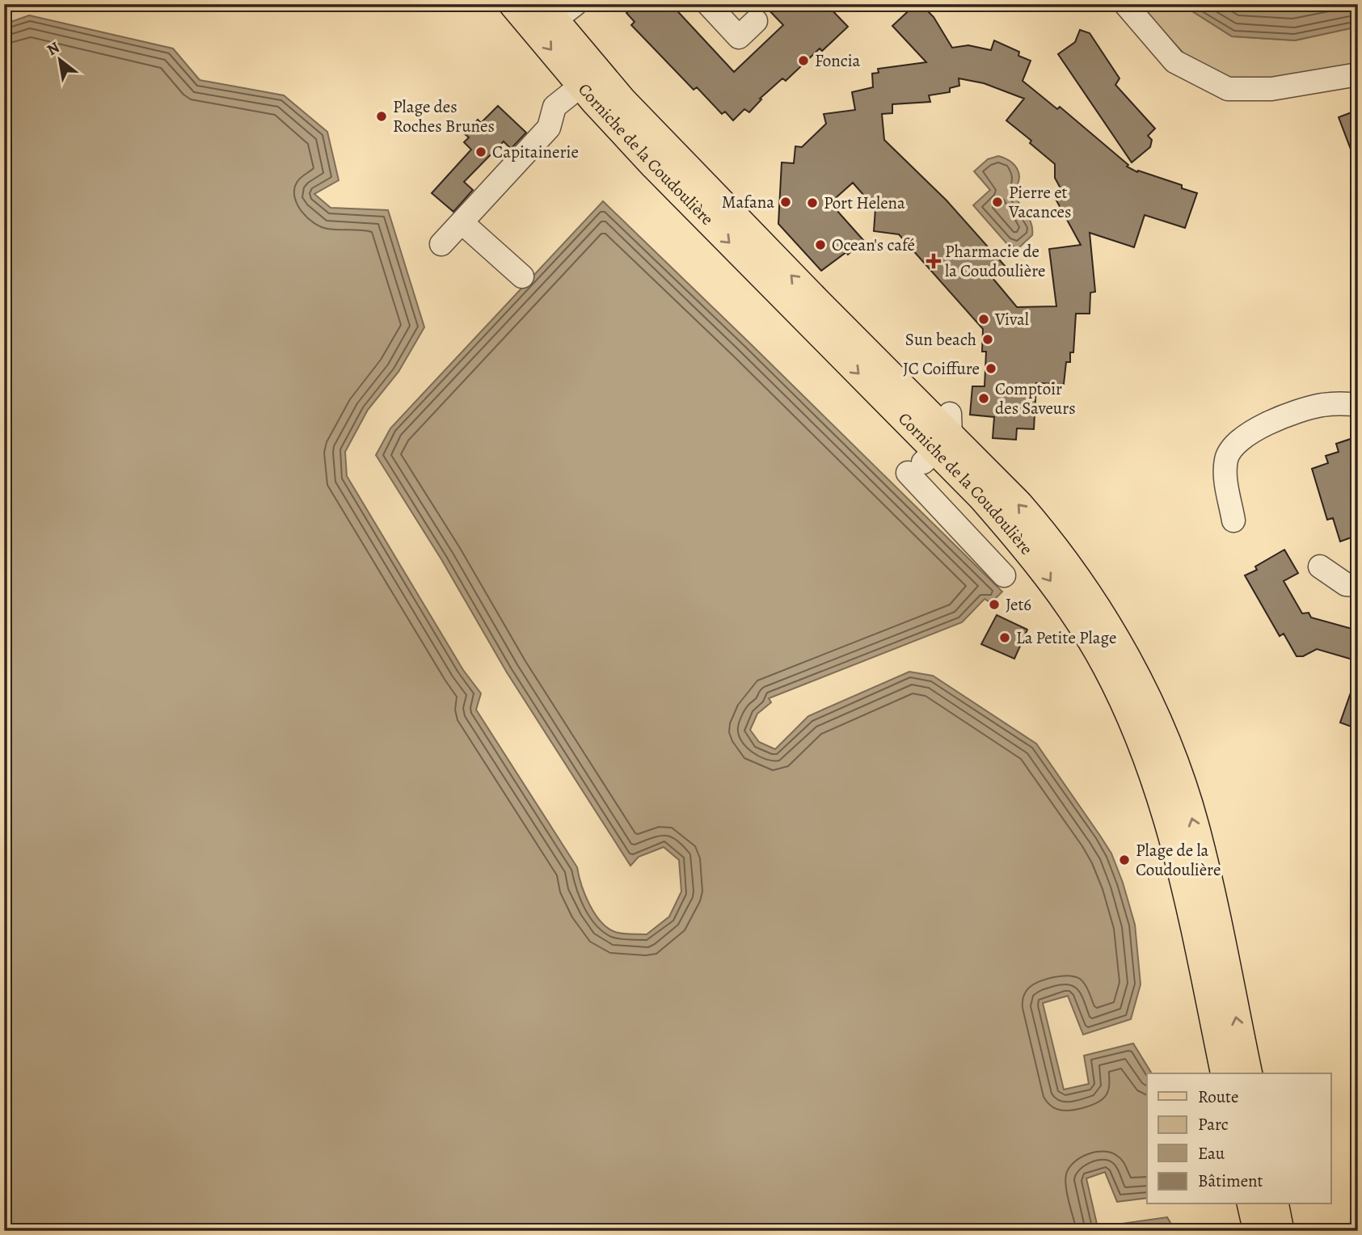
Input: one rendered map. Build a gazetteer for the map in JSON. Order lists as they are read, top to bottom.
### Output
{
  "streets": {
    "main road": ["Corniche de la Coudoulière"]
  },
  "places": {
    "other": [
      "Foncia",
      "Plage des Roches Brunes",
      "Capitainerie",
      "Mafana",
      "Pierre et Vacances",
      "Port Helena",
      "Ocean's café",
      "Vival",
      "Sun beach",
      "JC Coiffure",
      "Comptoir des Saveurs",
      "Jet6",
      "La Petite Plage",
      "Plage de la Coudoulière"
    ],
    "health": ["Pharmacie de la Coudoulière"]
  },
  "legend": [
    "Route",
    "Parc",
    "Eau",
    "Bâtiment"
  ],
  "north": "top left"
}
